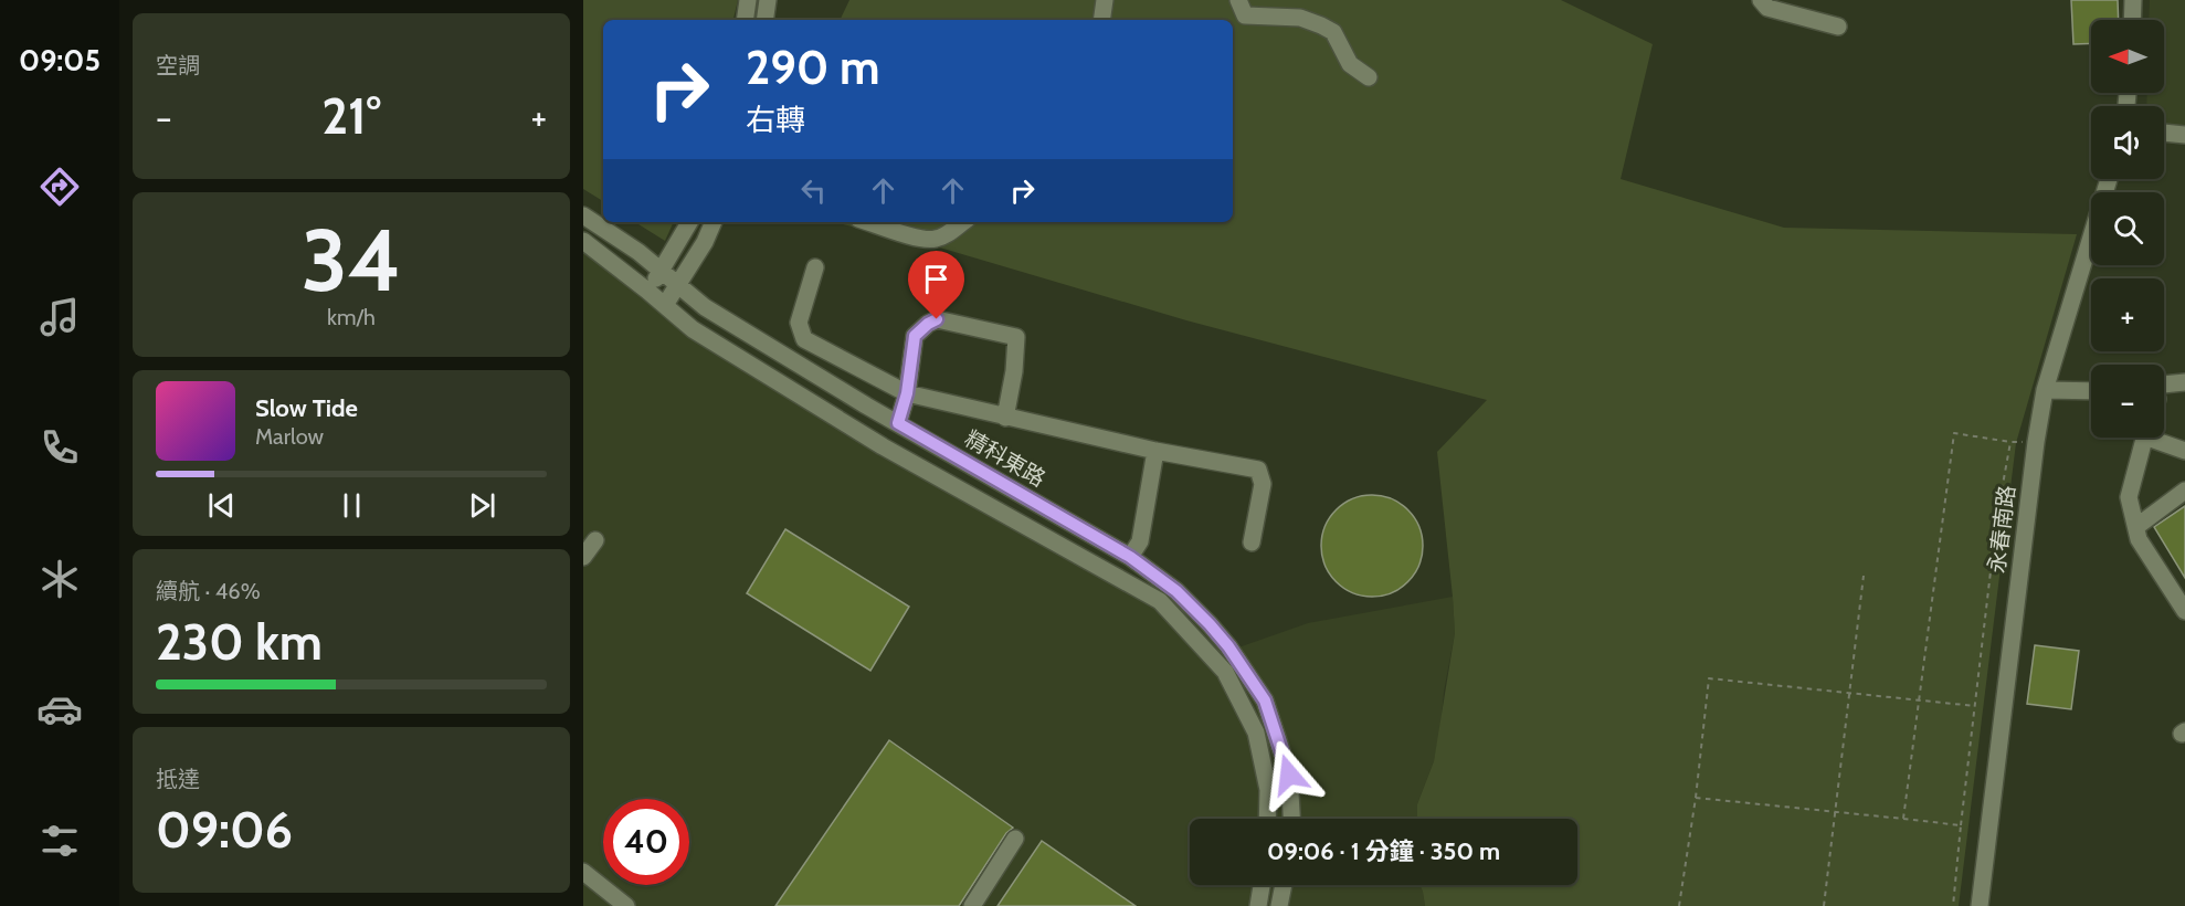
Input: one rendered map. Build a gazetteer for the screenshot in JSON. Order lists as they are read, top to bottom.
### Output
{
  "streets": {
    "street": ["精科東路", "永春南路"]
  },
  "north": "left",
  "page": {
    "tabs": "09:05",
    "tile": [
      "空調",
      ["34", "km/h"],
      ["續航 · 46%", "230 km"],
      ["抵達", "09:06"]
    ],
    "map_buttons": ["+", "−"],
    "turn": ["290 m", "右轉"],
    "heat": ["−", "21°", "+"],
    "song": ["Slow Tide", "Marlow"],
    "limit": "40",
    "trip": "09:06 · 1 分鐘 · 350 m"
  }
}
